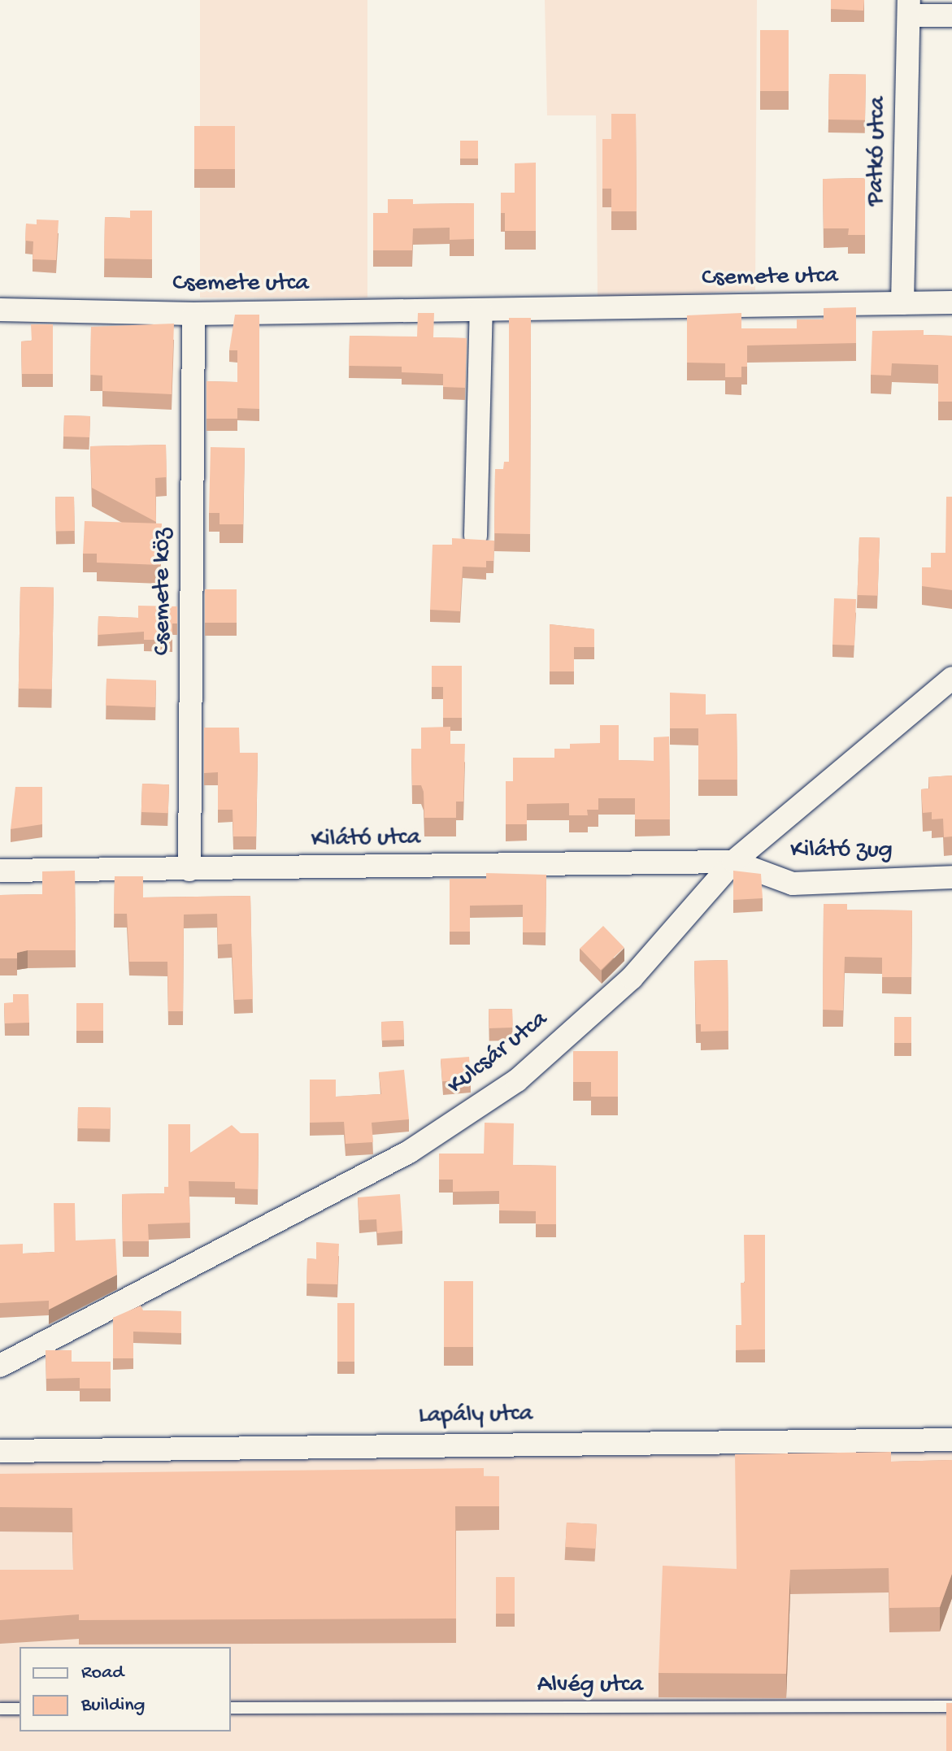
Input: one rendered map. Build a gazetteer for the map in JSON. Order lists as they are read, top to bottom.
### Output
{
  "streets": {
    "street": [
      "Patkó utca",
      "Csemete utca",
      "Csemete köz",
      "Kilátó utca",
      "Kilátó zug",
      "Kulcsár utca",
      "Lapály utca"
    ],
    "lane": ["Alvég utca"]
  },
  "crossings": [
    ["Patkó utca", "Csemete utca"],
    ["Csemete utca", "Csemete köz"],
    ["Csemete köz", "Kilátó utca"],
    ["Kilátó utca", "Kilátó zug"],
    ["Kilátó utca", "Kulcsár utca"],
    ["Kilátó zug", "Kulcsár utca"]
  ],
  "legend": ["Road", "Building"]
}
